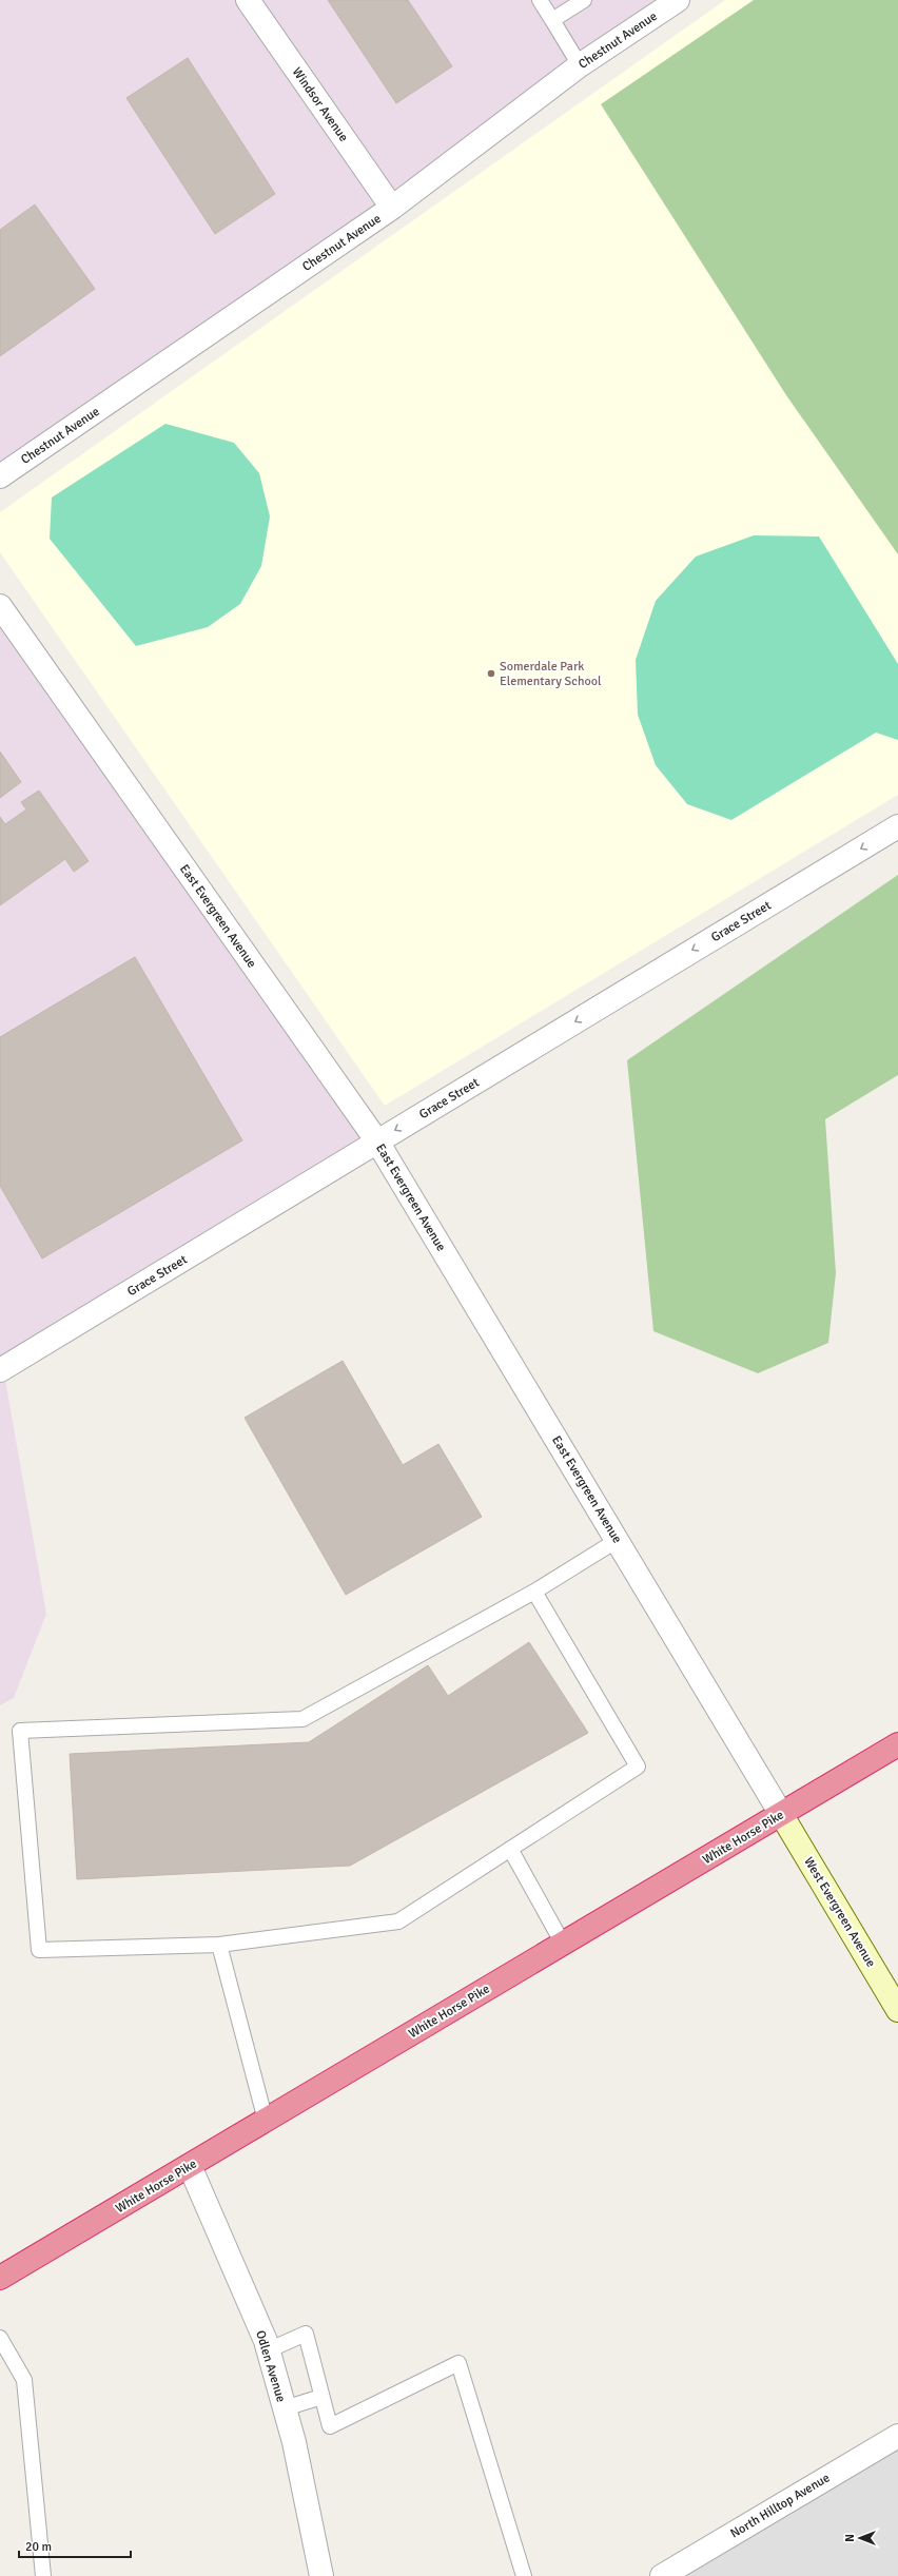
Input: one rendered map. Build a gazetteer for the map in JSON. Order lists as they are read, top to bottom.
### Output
{
  "streets": {
    "highway": ["White Horse Pike"],
    "street": [
      "Chestnut Avenue",
      "Windsor Avenue",
      "East Evergreen Avenue",
      "Grace Street",
      "West Evergreen Avenue",
      "Odlen Avenue",
      "North Hilltop Avenue"
    ]
  },
  "crossings": [
    ["Chestnut Avenue", "Windsor Avenue"],
    ["East Evergreen Avenue", "Grace Street"],
    ["East Evergreen Avenue", "White Horse Pike"],
    ["East Evergreen Avenue", "West Evergreen Avenue"],
    ["White Horse Pike", "West Evergreen Avenue"],
    ["White Horse Pike", "Odlen Avenue"]
  ],
  "one_way": ["Grace Street"],
  "places": ["Somerdale Park Elementary School"],
  "scale_bar": "20 m",
  "north": "left"
}
